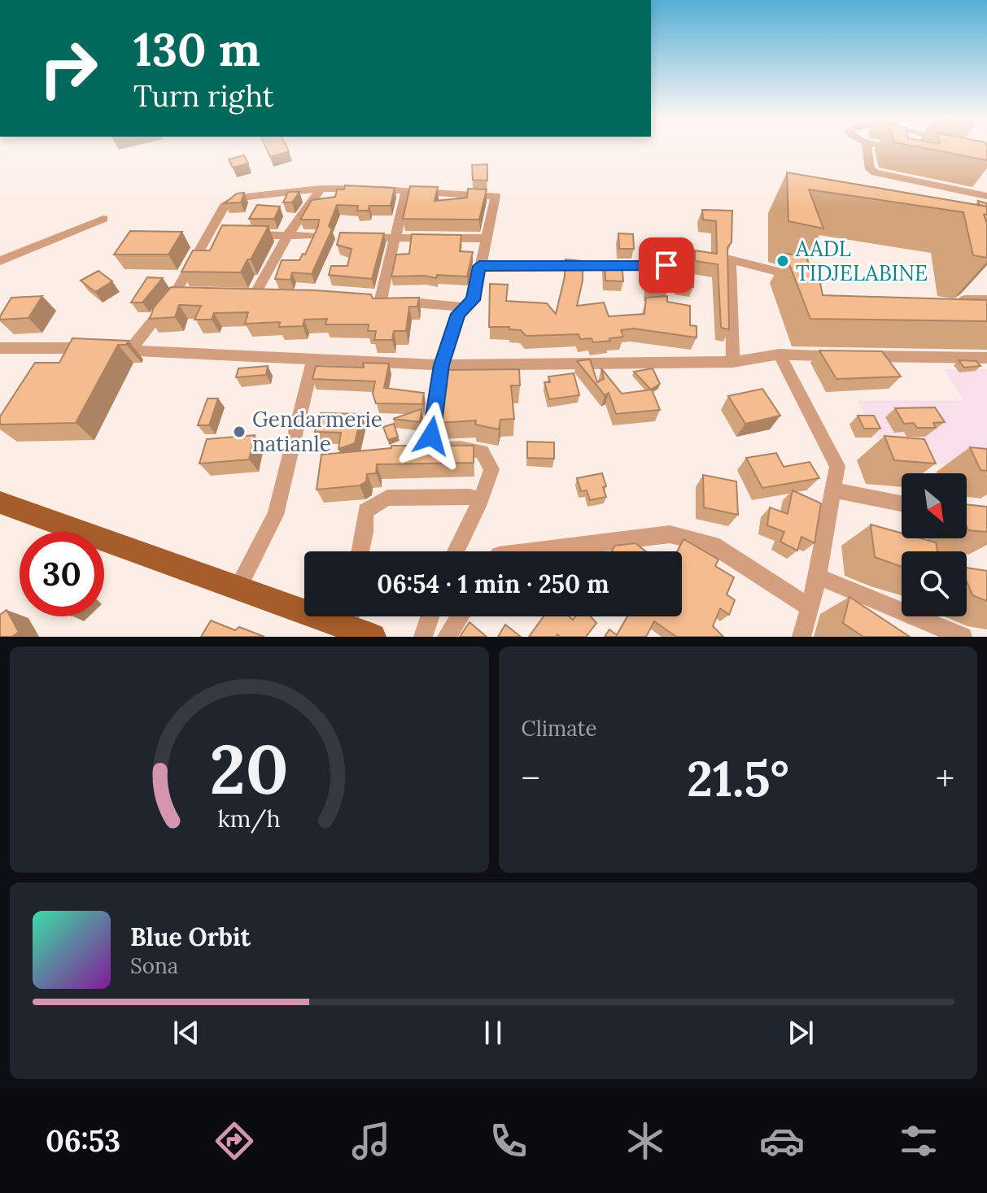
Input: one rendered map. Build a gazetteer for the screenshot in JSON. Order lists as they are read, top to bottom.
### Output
{
  "places": ["AADL TIDJELABINE", "Gendarmerie natianle"],
  "north": "bottom right",
  "page": {
    "turn": ["130 m", "Turn right"],
    "limit": "30",
    "trip": "06:54 · 1 min · 250 m",
    "tile": "Climate",
    "heat": ["−", "21.5°", "+"],
    "song": ["Blue Orbit", "Sona"],
    "tabs": "06:53",
    "gauge": ["20", "km/h"]
  }
}
